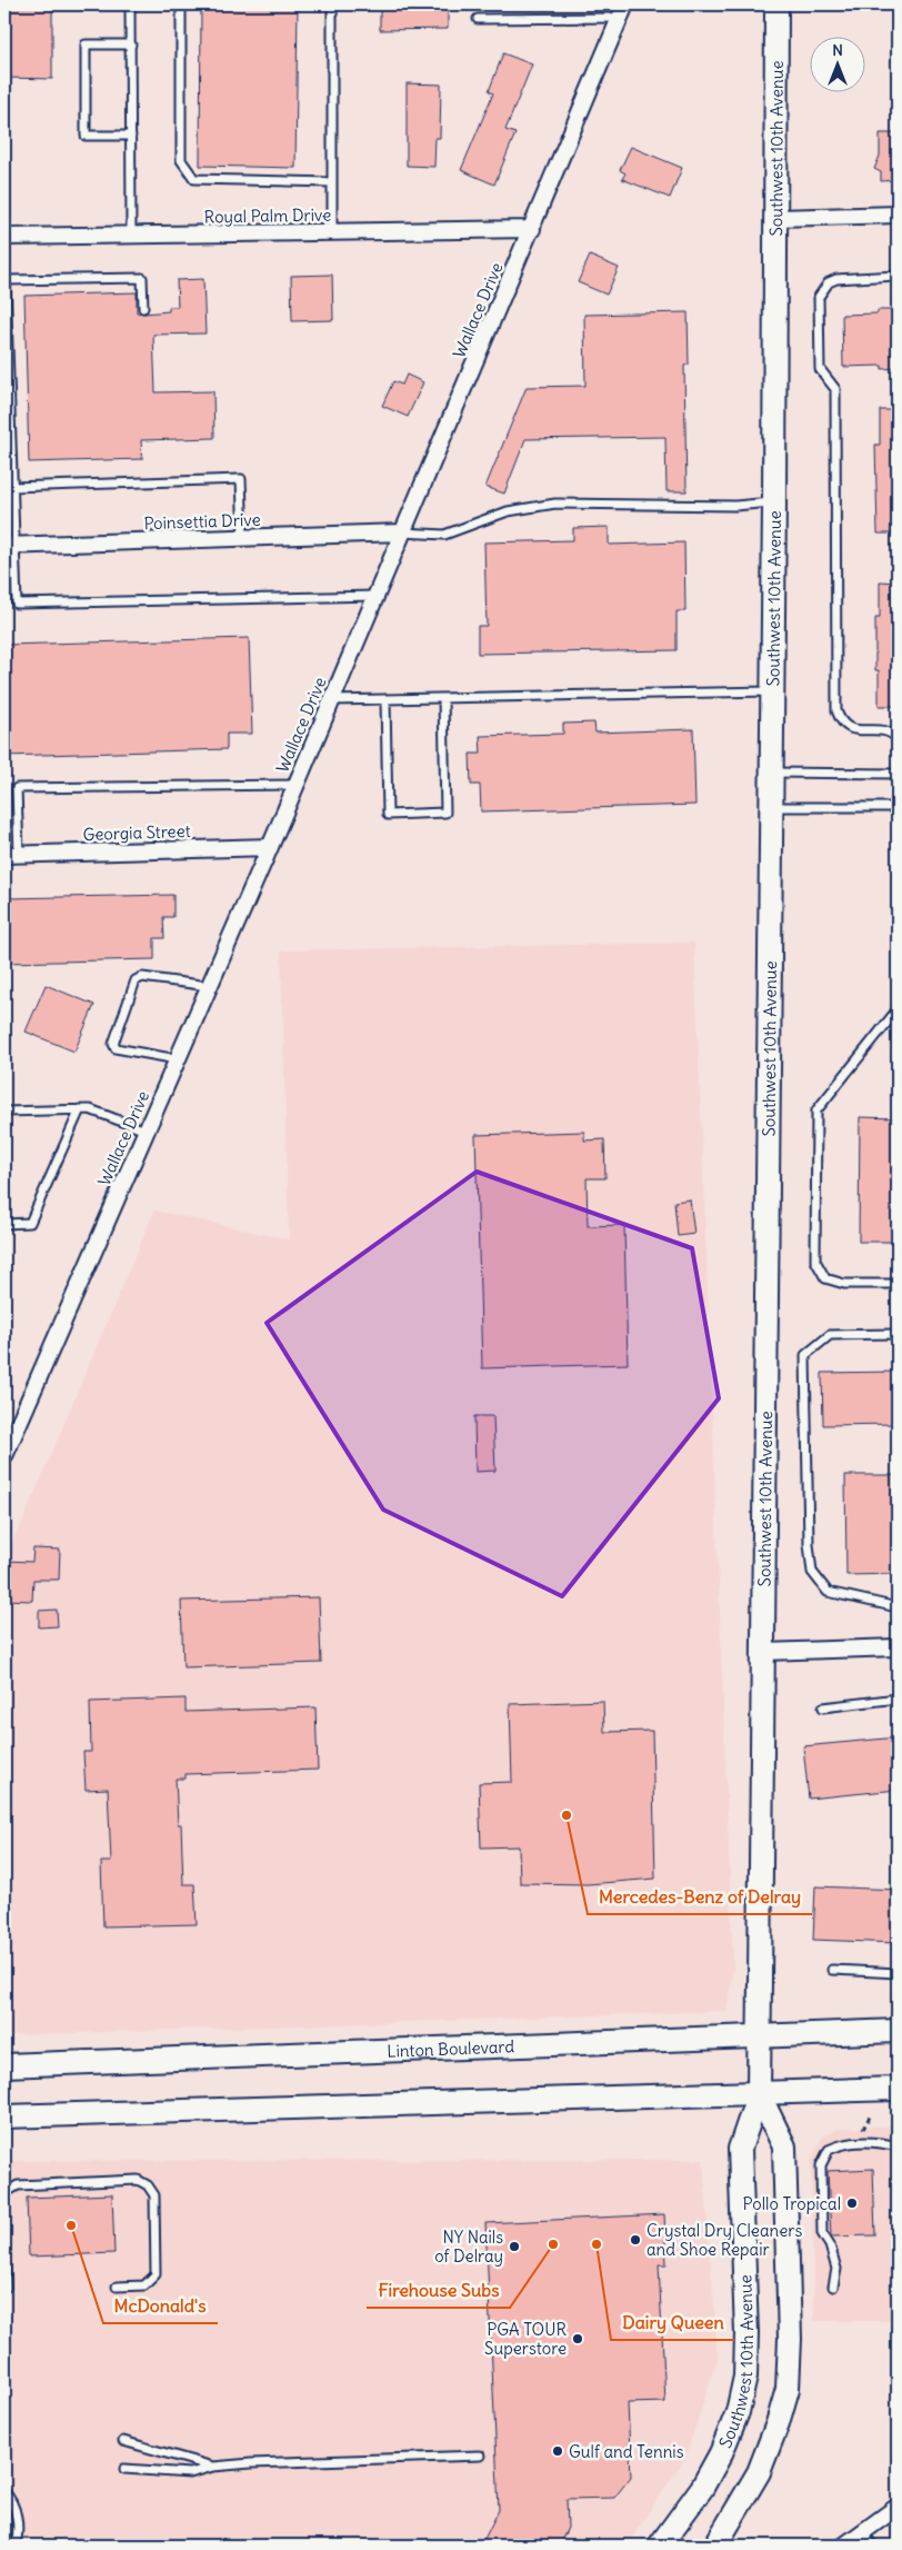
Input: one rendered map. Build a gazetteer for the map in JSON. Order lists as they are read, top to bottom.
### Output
{
  "streets": {
    "street": [
      "Southwest 10th Avenue",
      "Royal Palm Drive",
      "Wallace Drive",
      "Poinsettia Drive",
      "Georgia Street",
      "Linton Boulevard"
    ]
  },
  "crossings": [
    ["Southwest 10th Avenue", "Linton Boulevard"],
    ["Royal Palm Drive", "Wallace Drive"],
    ["Wallace Drive", "Poinsettia Drive"],
    ["Wallace Drive", "Georgia Street"]
  ],
  "places": [
    "Mercedes-Benz of Delray",
    "Pollo Tropical",
    "McDonald's",
    "Crystal Dry Cleaners and Shoe Repair",
    "Firehouse Subs",
    "Dairy Queen",
    "NY Nails of Delray",
    "PGA TOUR Superstore",
    "Gulf and Tennis"
  ],
  "north": "top"
}
